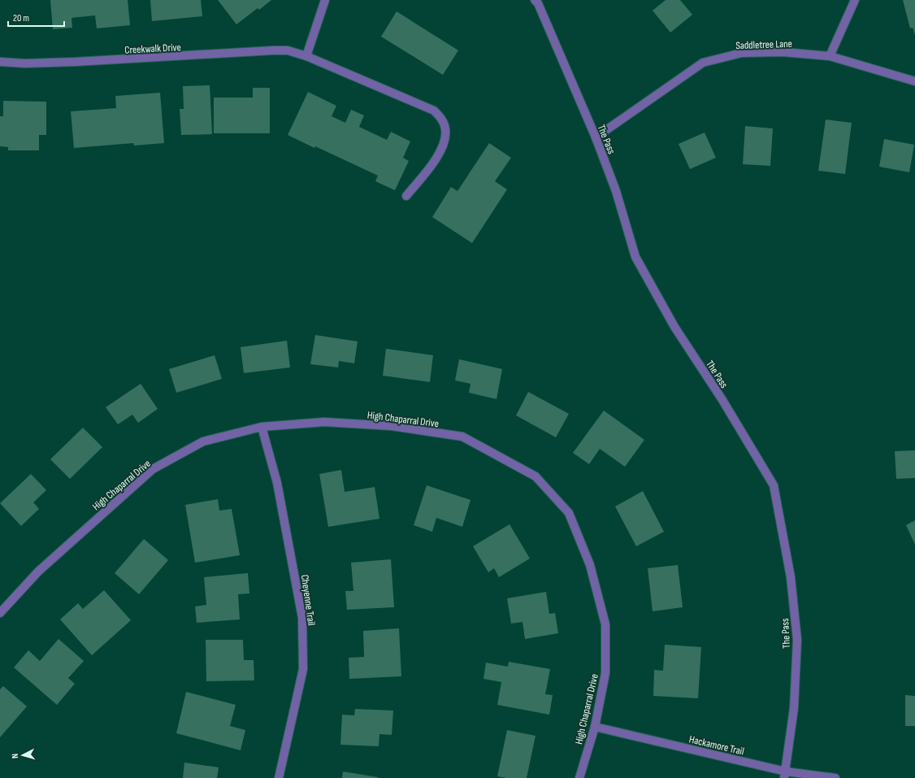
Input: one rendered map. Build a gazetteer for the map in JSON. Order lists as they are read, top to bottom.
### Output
{
  "streets": {
    "street": [
      "Saddletree Lane",
      "Creekwalk Drive",
      "The Pass",
      "High Chaparral Drive",
      "Cheyenne Trail",
      "Hackamore Trail"
    ]
  },
  "crossings": [
    ["Saddletree Lane", "The Pass"],
    ["The Pass", "Hackamore Trail"],
    ["High Chaparral Drive", "Cheyenne Trail"],
    ["High Chaparral Drive", "Hackamore Trail"]
  ],
  "scale_bar": "20 m",
  "north": "left"
}
